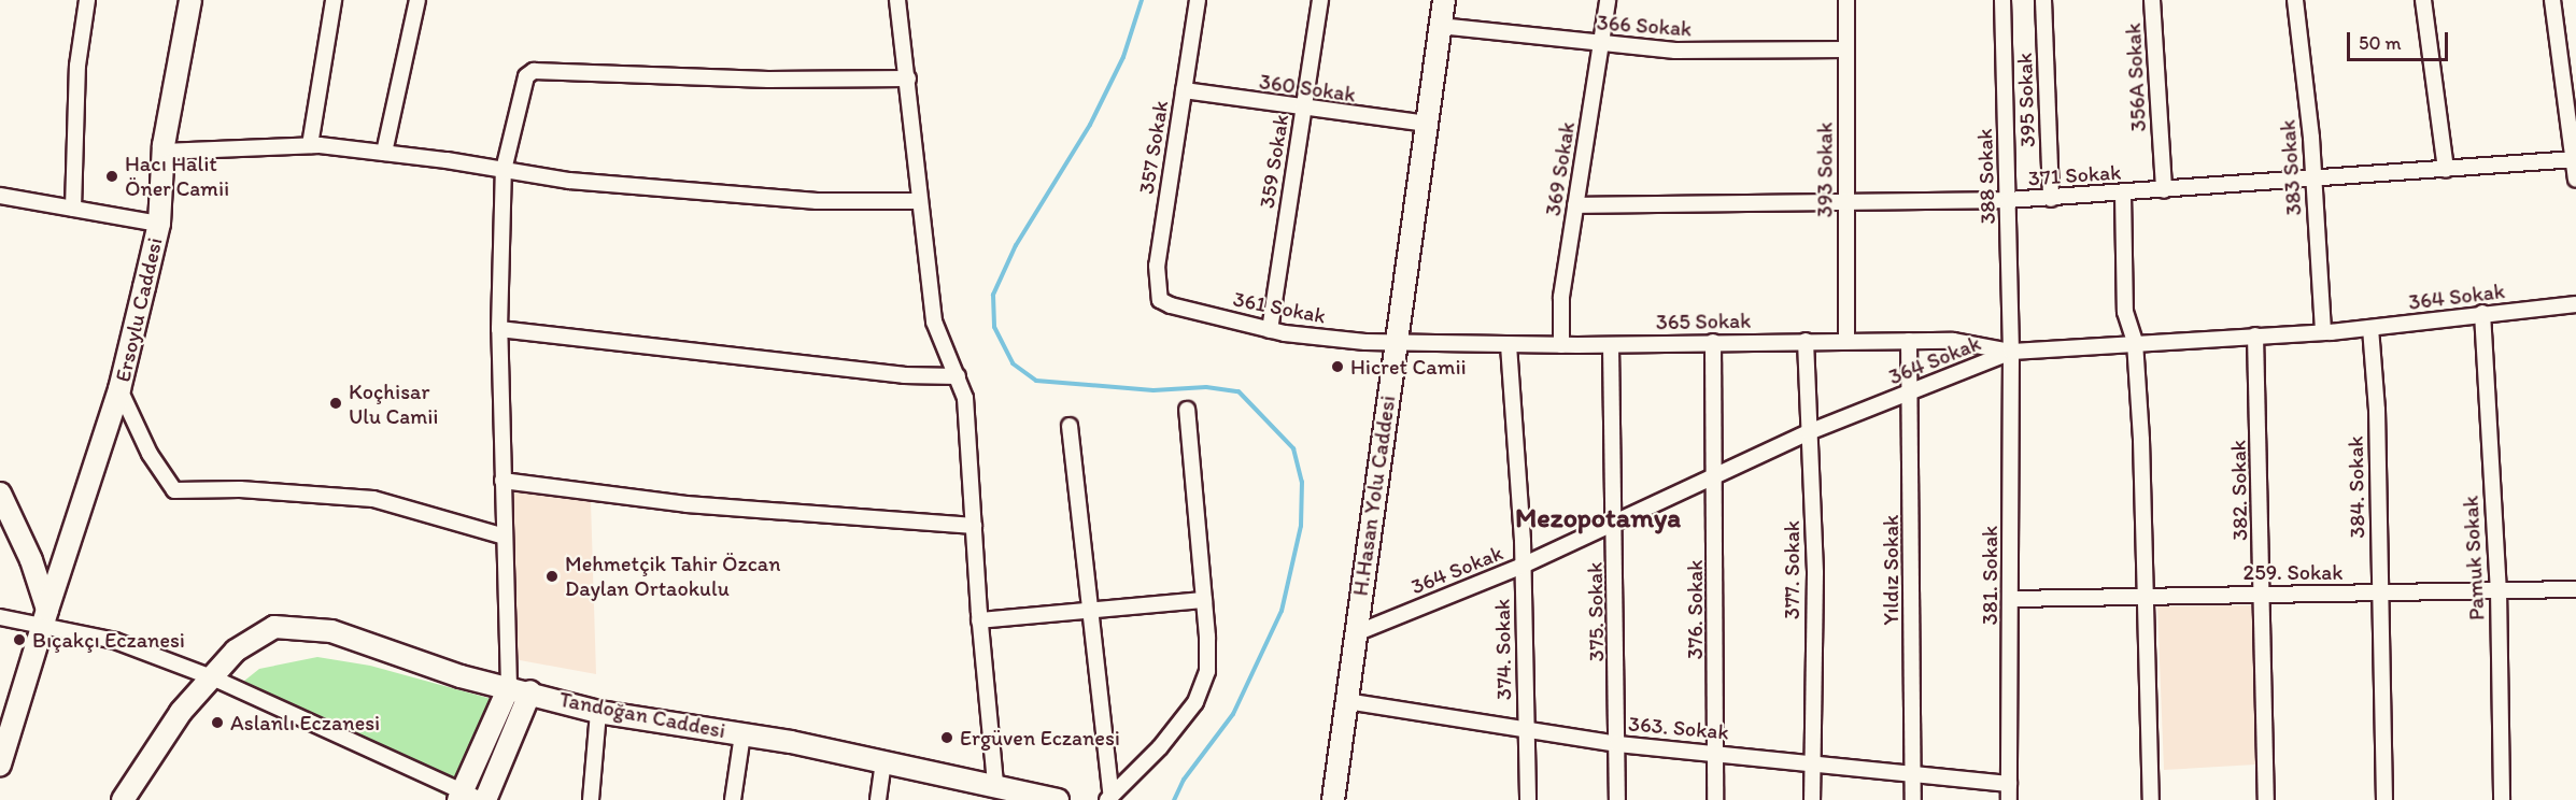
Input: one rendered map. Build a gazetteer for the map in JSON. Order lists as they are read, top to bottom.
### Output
{
  "streets": {
    "street": [
      "366 Sokak",
      "356A Sokak",
      "360 Sokak",
      "395 Sokak",
      "357 Sokak",
      "359 Sokak",
      "383 Sokak",
      "369 Sokak",
      "393 Sokak",
      "371 Sokak",
      "388 Sokak",
      "364 Sokak",
      "361 Sokak",
      "Ersoylu Caddesi",
      "365 Sokak",
      "384. Sokak",
      "382. Sokak",
      "H.Hasan Yolu Caddesi",
      "Pamuk Sokak",
      "377. Sokak",
      "Yıldız Sokak",
      "259. Sokak",
      "381. Sokak",
      "376. Sokak",
      "375. Sokak",
      "374. Sokak",
      "Tandoğan Caddesi",
      "363. Sokak"
    ]
  },
  "crossings": [
    ["366 Sokak", "369 Sokak"],
    ["366 Sokak", "393 Sokak"],
    ["366 Sokak", "H.Hasan Yolu Caddesi"],
    ["356A Sokak", "371 Sokak"],
    ["360 Sokak", "357 Sokak"],
    ["360 Sokak", "359 Sokak"],
    ["360 Sokak", "H.Hasan Yolu Caddesi"],
    ["395 Sokak", "371 Sokak"],
    ["357 Sokak", "361 Sokak"],
    ["359 Sokak", "361 Sokak"],
    ["383 Sokak", "371 Sokak"],
    ["383 Sokak", "364 Sokak"],
    ["369 Sokak", "371 Sokak"],
    ["369 Sokak", "365 Sokak"],
    ["393 Sokak", "371 Sokak"],
    ["393 Sokak", "365 Sokak"],
    ["371 Sokak", "388 Sokak"],
    ["388 Sokak", "364 Sokak"],
    ["388 Sokak", "365 Sokak"],
    ["388 Sokak", "381. Sokak"],
    ["364 Sokak", "365 Sokak"],
    ["364 Sokak", "384. Sokak"],
    ["364 Sokak", "382. Sokak"],
    ["364 Sokak", "H.Hasan Yolu Caddesi"],
    ["364 Sokak", "Pamuk Sokak"],
    ["364 Sokak", "377. Sokak"],
    ["364 Sokak", "Yıldız Sokak"],
    ["364 Sokak", "381. Sokak"],
    ["364 Sokak", "376. Sokak"],
    ["364 Sokak", "375. Sokak"],
    ["364 Sokak", "374. Sokak"],
    ["361 Sokak", "365 Sokak"],
    ["361 Sokak", "H.Hasan Yolu Caddesi"],
    ["365 Sokak", "H.Hasan Yolu Caddesi"],
    ["365 Sokak", "377. Sokak"],
    ["365 Sokak", "Yıldız Sokak"],
    ["365 Sokak", "381. Sokak"],
    ["365 Sokak", "376. Sokak"],
    ["365 Sokak", "375. Sokak"],
    ["365 Sokak", "374. Sokak"],
    ["384. Sokak", "259. Sokak"],
    ["382. Sokak", "259. Sokak"],
    ["H.Hasan Yolu Caddesi", "363. Sokak"],
    ["Pamuk Sokak", "259. Sokak"],
    ["377. Sokak", "363. Sokak"],
    ["Yıldız Sokak", "363. Sokak"],
    ["259. Sokak", "381. Sokak"],
    ["381. Sokak", "363. Sokak"],
    ["376. Sokak", "363. Sokak"],
    ["375. Sokak", "363. Sokak"],
    ["374. Sokak", "363. Sokak"]
  ],
  "districts": ["Mezopotamya"],
  "places": [
    "Hacı Halit Öner Camii",
    "Hicret Camii",
    "Koçhisar Ulu Camii",
    "Mehmetçik Tahir Özcan Daylan Ortaokulu",
    "Bıçakçı Eczanesi",
    "Aslanlı Eczanesi",
    "Ergüven Eczanesi"
  ],
  "scale_bar": "50 m"
}
